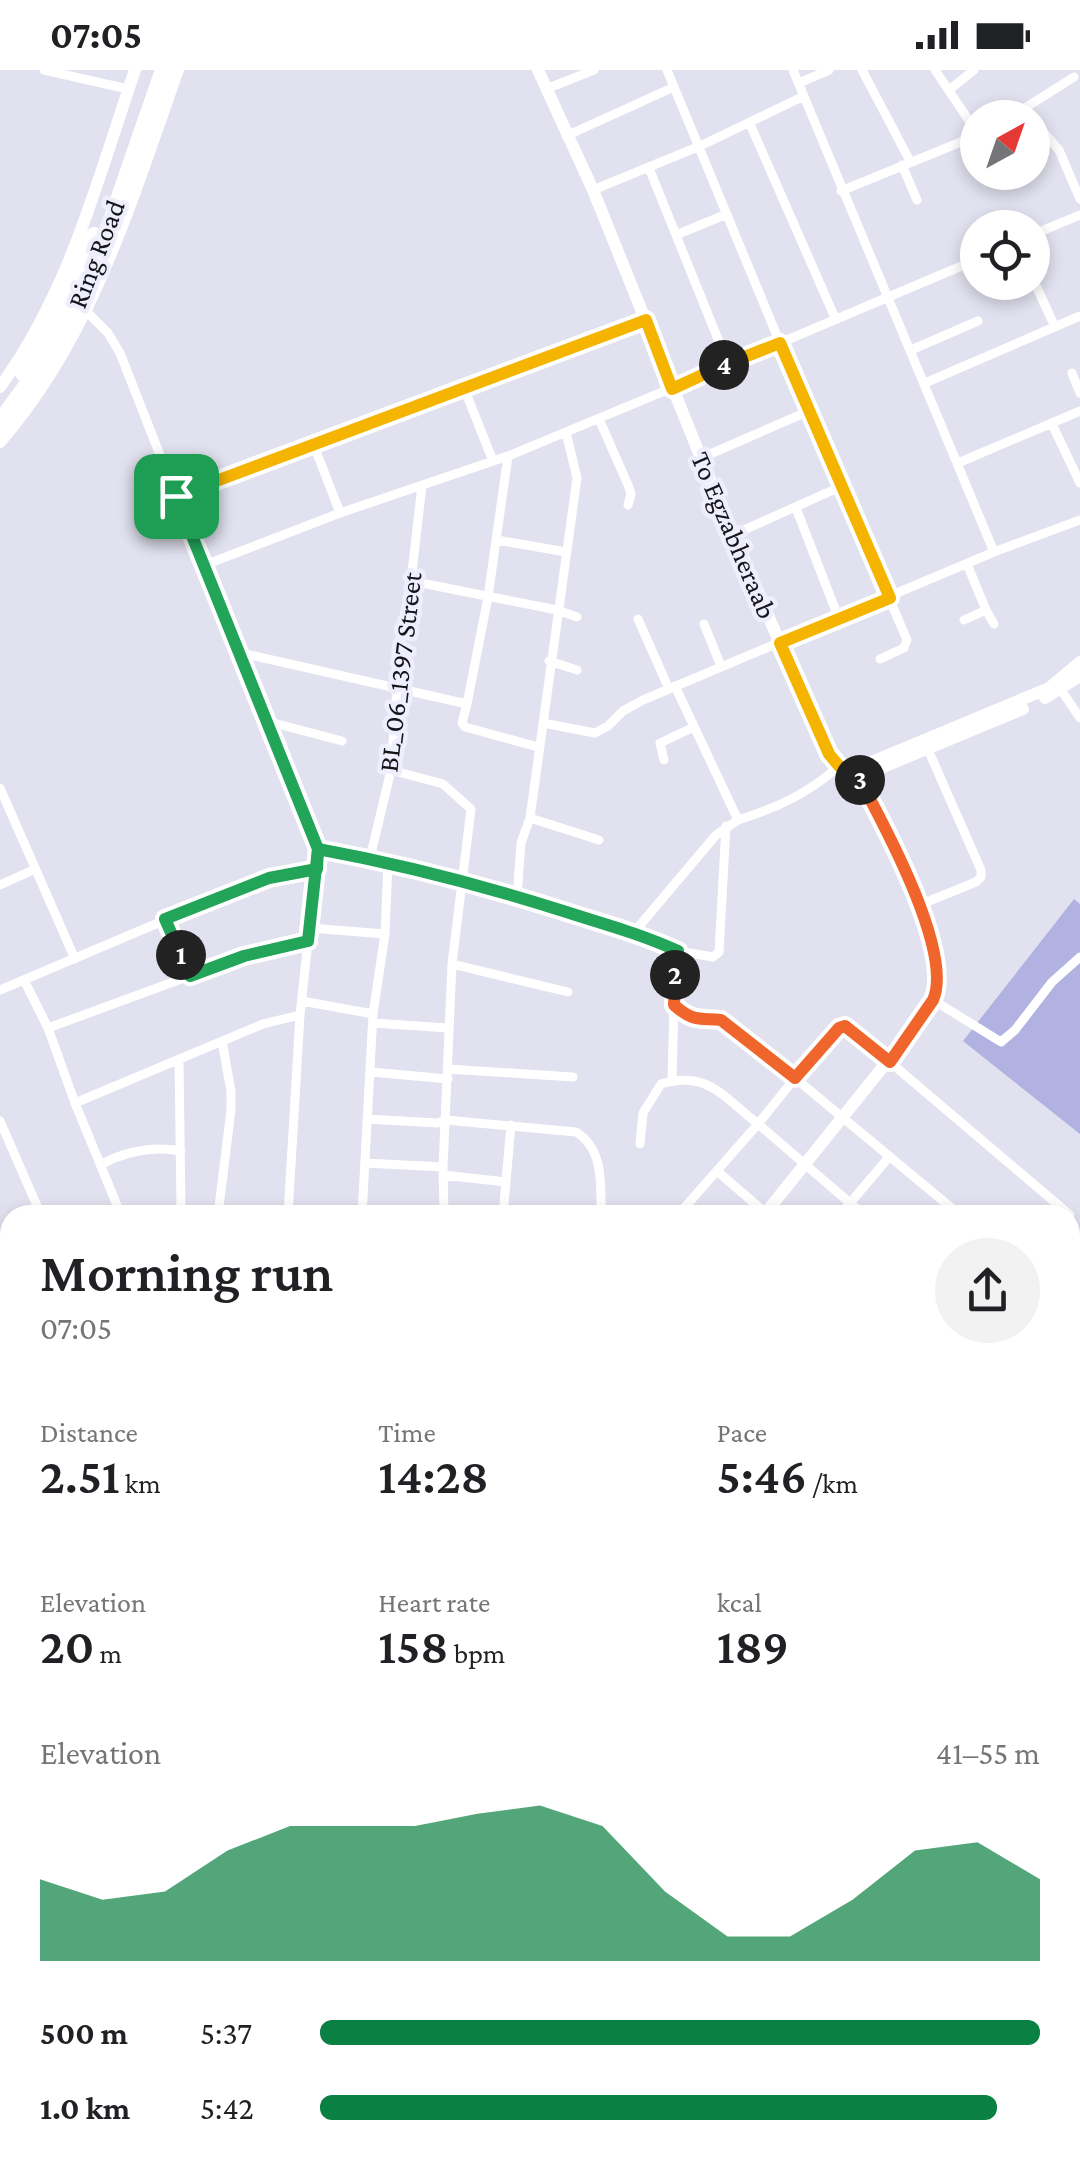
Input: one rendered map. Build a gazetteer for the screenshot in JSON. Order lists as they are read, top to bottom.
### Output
{
  "streets": {
    "highway": ["Ring Road"],
    "main road": ["To Egzabheraab"],
    "street": ["BL_06_1397 Street"]
  },
  "north": "top right",
  "page": {
    "status": "07:05",
    "pins": [
      "4",
      "3",
      "1",
      "2"
    ],
    "heading": ["Morning run", "07:05"],
    "stats": [
      ["Distance", "2.51 km"],
      ["Time", "14:28"],
      ["Pace", "5:46 /km"],
      ["Elevation", "20 m"],
      ["Heart rate", "158 bpm"],
      ["kcal", "189"]
    ],
    "chart": ["Elevation", "41–55 m"],
    "list": [
      {
        "name": "500 m",
        "note": "5:37"
      },
      {
        "name": "1.0 km",
        "note": "5:42"
      }
    ]
  }
}
